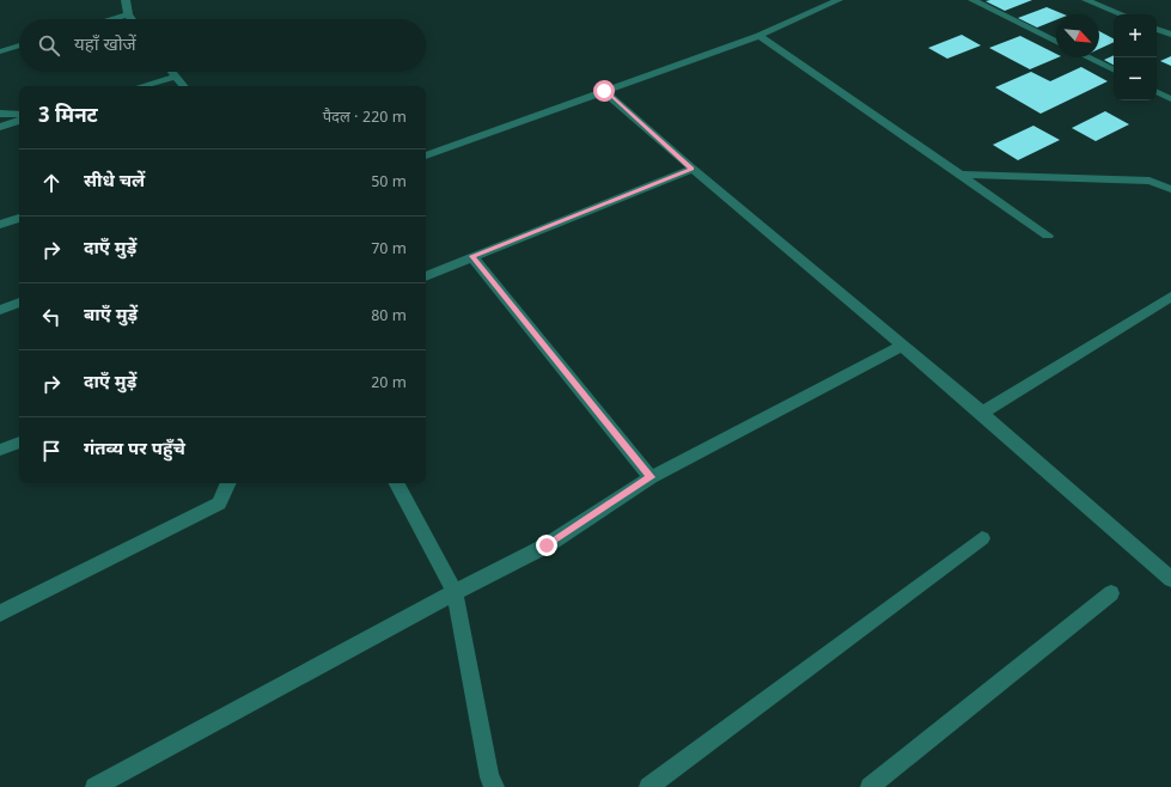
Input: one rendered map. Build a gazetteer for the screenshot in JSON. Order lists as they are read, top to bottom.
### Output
{
  "north": "bottom right",
  "page": {
    "map_buttons": ["+", "−"],
    "search": "यहाँ खोजें",
    "heading": ["3 मिनट", "पैदल · 220 m"],
    "list": [
      ["सीधे चलें", "50 m"],
      ["दाएँ मुड़ें", "70 m"],
      ["बाएँ मुड़ें", "80 m"],
      ["दाएँ मुड़ें", "20 m"],
      "गंतव्य पर पहुँचे"
    ]
  }
}
